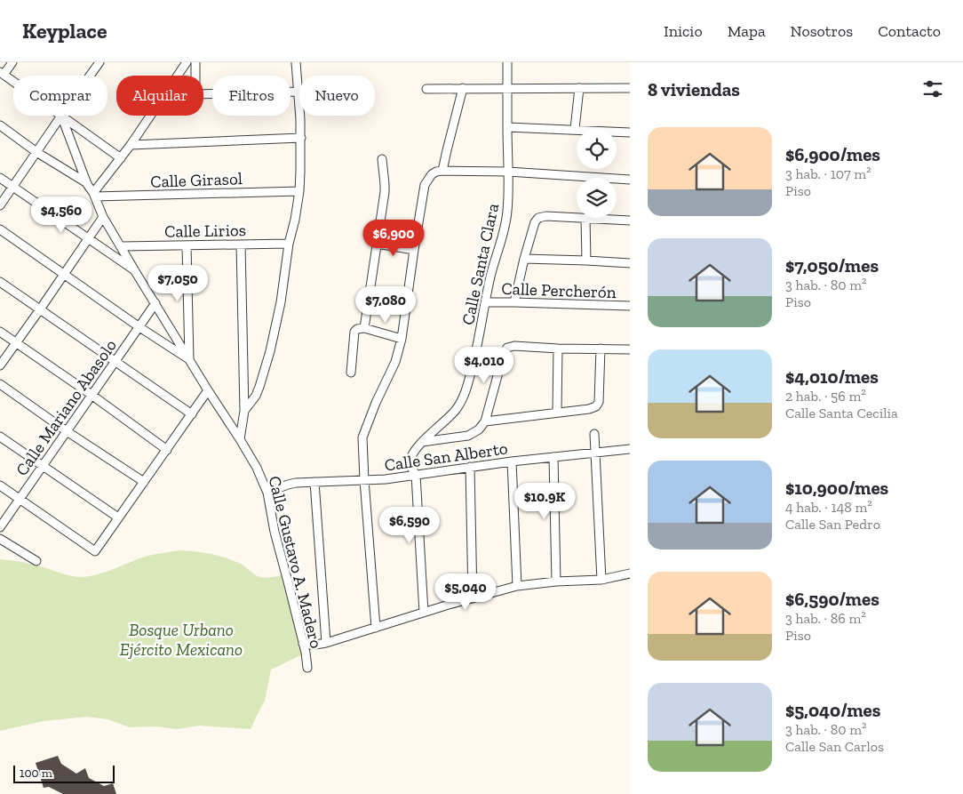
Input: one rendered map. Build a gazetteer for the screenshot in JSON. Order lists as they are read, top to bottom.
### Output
{
  "streets": {
    "street": [
      "Calle Girasol",
      "Calle Lirios",
      "Calle Santa Clara",
      "Calle Percherón",
      "Calle Mariano Abasolo",
      "Calle San Alberto",
      "Calle Gustavo A. Madero"
    ]
  },
  "crossings": [
    ["Calle Girasol", "Calle Gustavo A. Madero"],
    ["Calle Lirios", "Calle Gustavo A. Madero"],
    ["Calle Santa Clara", "Calle Percherón"],
    ["Calle Santa Clara", "Calle San Alberto"],
    ["Calle Mariano Abasolo", "Calle Gustavo A. Madero"],
    ["Calle San Alberto", "Calle Gustavo A. Madero"]
  ],
  "parks": ["Bosque Urbano Ejército Mexicano"],
  "scale_bar": "100 m",
  "page": {
    "header": "Keyplace",
    "nav": [
      "Inicio",
      "Mapa",
      "Nosotros",
      "Contacto"
    ],
    "heading": "8 viviendas",
    "chip": [
      "Comprar",
      "Alquilar",
      "Filtros",
      "Nuevo"
    ],
    "list": [
      {
        "name": "$6,900/mes",
        "note": "3 hab. · 107 m² · Piso"
      },
      {
        "name": "$7,050/mes",
        "note": "3 hab. · 80 m² · Piso"
      },
      {
        "name": "$4,010/mes",
        "note": "2 hab. · 56 m² · Calle Santa Cecilia"
      },
      {
        "name": "$10,900/mes",
        "note": "4 hab. · 148 m² · Calle San Pedro"
      },
      {
        "name": "$6,590/mes",
        "note": "3 hab. · 86 m² · Piso"
      },
      {
        "name": "$5,040/mes",
        "note": "3 hab. · 80 m² · Calle San Carlos"
      }
    ],
    "price": [
      "$4,560",
      "$6,900",
      "$7,050",
      "$7,080",
      "$4,010",
      "$10.9K",
      "$6,590",
      "$5,040"
    ],
    "scale": "100 m"
  }
}
